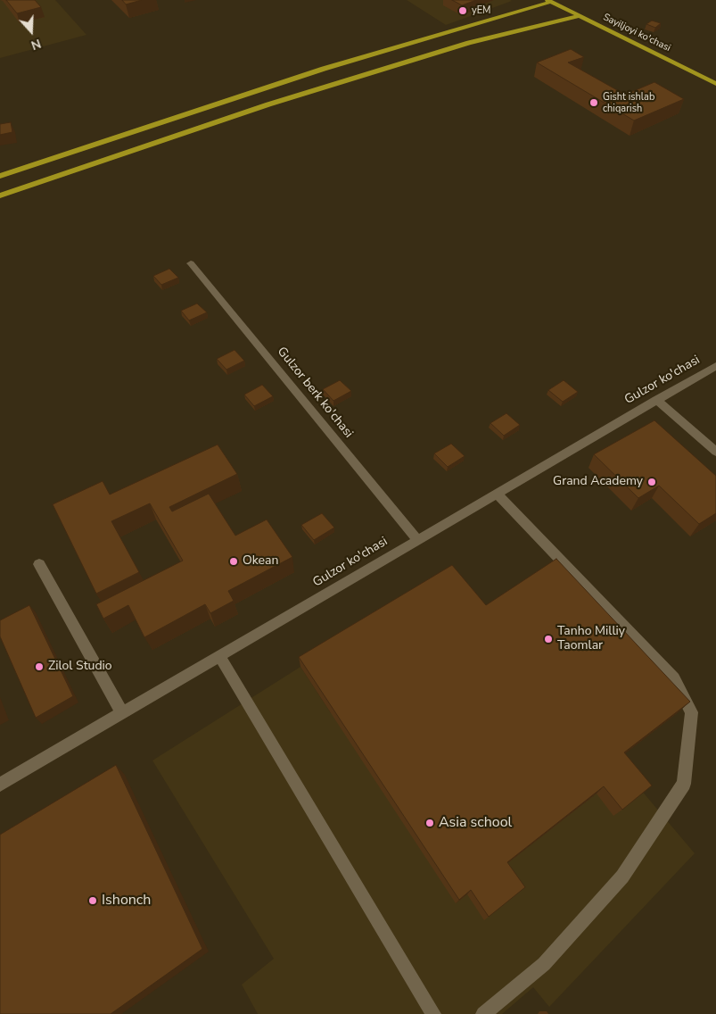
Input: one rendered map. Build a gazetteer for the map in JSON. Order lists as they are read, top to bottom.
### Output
{
  "streets": {
    "main road": ["Sayiljoyi ko'chasi"],
    "street": ["Gulzor ko'chasi", "Gulzor berk ko'chasi"]
  },
  "crossings": [
    ["Gulzor ko'chasi", "Gulzor berk ko'chasi"]
  ],
  "places": [
    "yEM",
    "Gisht ishlab chiqarish",
    "Grand Academy",
    "Okean",
    "Tanho Milliy Taomlar",
    "Zilol Studio",
    "Asia school",
    "Ishonch"
  ],
  "north": "bottom"
}
